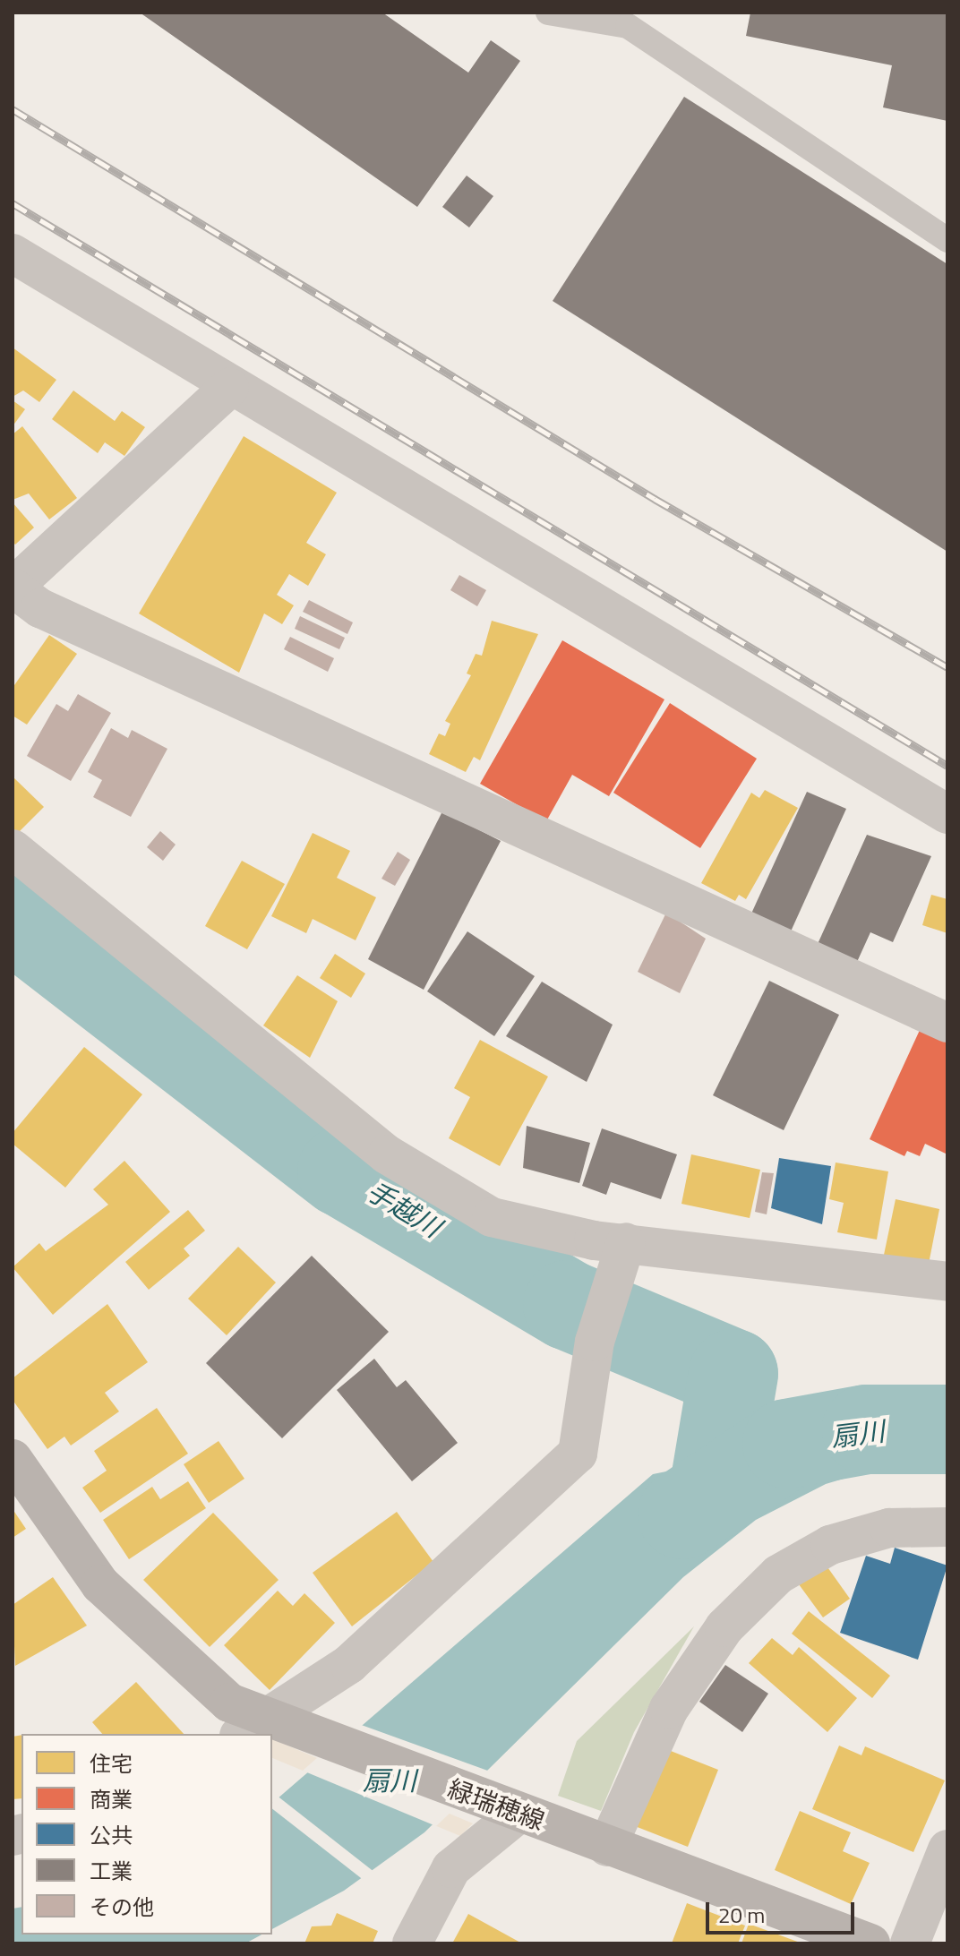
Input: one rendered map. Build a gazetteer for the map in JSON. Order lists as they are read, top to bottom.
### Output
{
  "streets": {
    "main road": ["緑瑞穂線"]
  },
  "water": ["手越川", "扇川"],
  "legend": [
    "住宅",
    "商業",
    "公共",
    "工業",
    "その他"
  ],
  "scale_bar": "20 m"
}
